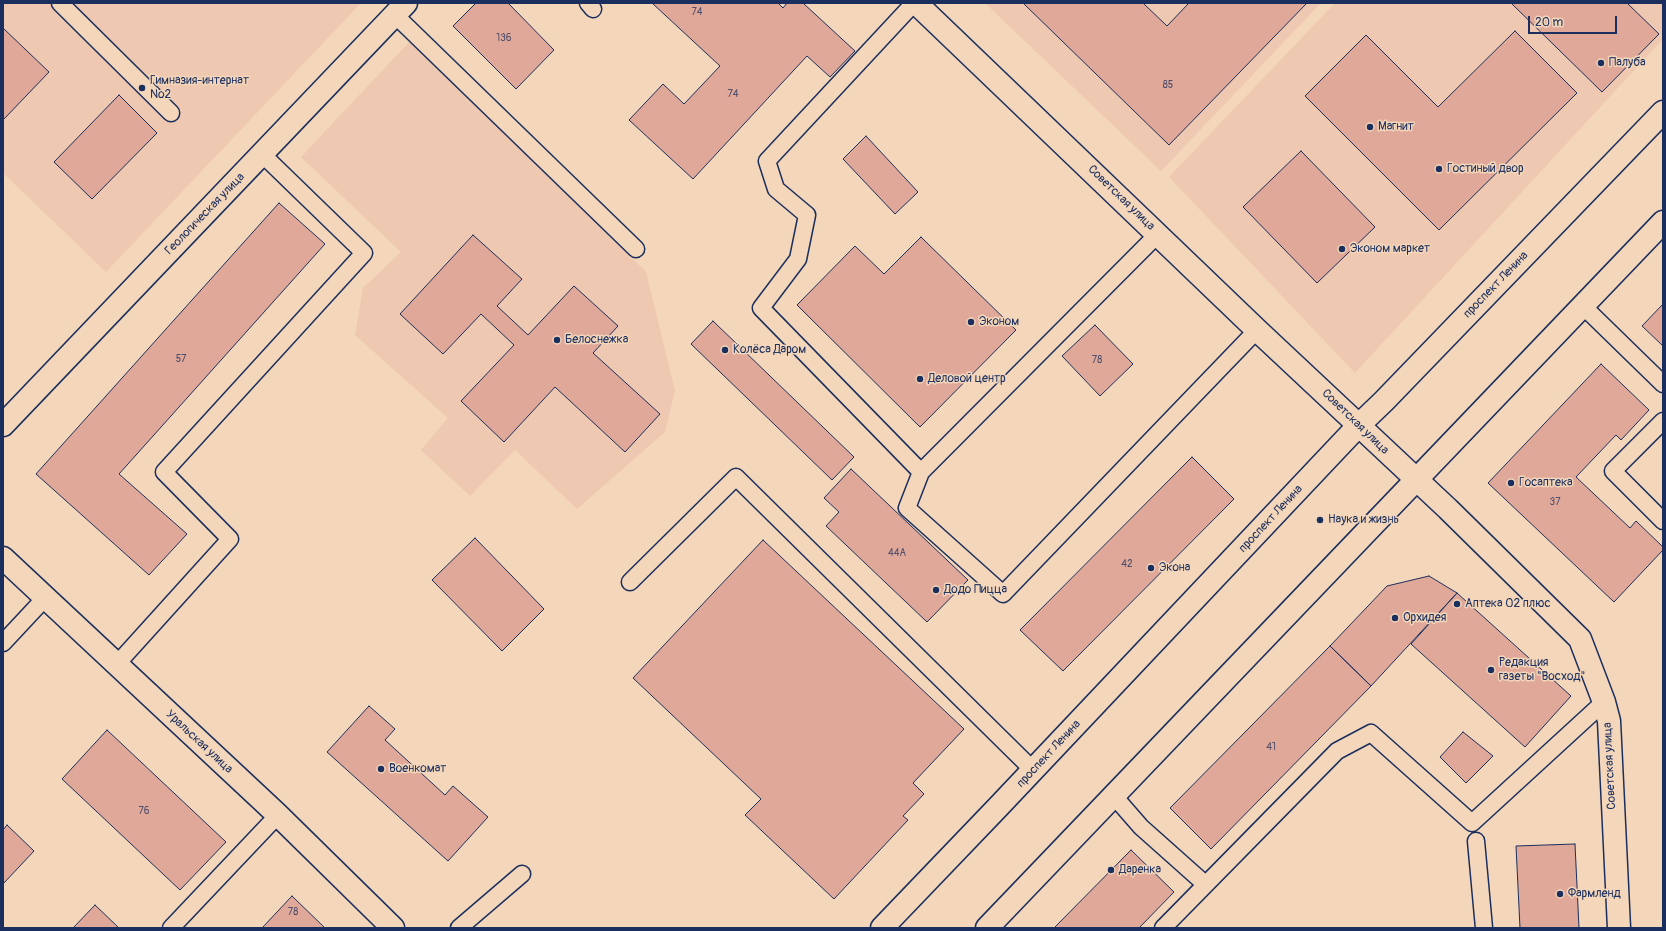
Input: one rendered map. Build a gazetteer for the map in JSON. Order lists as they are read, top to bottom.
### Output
{
  "streets": {
    "street": [
      "Советская улица",
      "Геологическая улица",
      "проспект Ленина",
      "Уральская улица"
    ]
  },
  "crossings": [
    ["Советская улица", "проспект Ленина"]
  ],
  "places": [
    "Палуба",
    "Гимназия-интернат №2",
    "Магнит",
    "Гостиный двор",
    "Эконом маркет",
    "Эконом",
    "Белоснежка",
    "Колёса Даром",
    "Деловой центр",
    "Госаптека",
    "Наука и жизнь",
    "Экона",
    "Додо Пицца",
    "Аптека 02 плюс",
    "Орхидея",
    "Редакция газеты \"Восход\"",
    "Военкомат",
    "Даренка",
    "Фармленд"
  ],
  "house_numbers": [
    "74",
    "136",
    "85",
    "74",
    "57",
    "78",
    "37",
    "44А",
    "42",
    "41",
    "76",
    "78"
  ],
  "scale_bar": "20 m"
}
